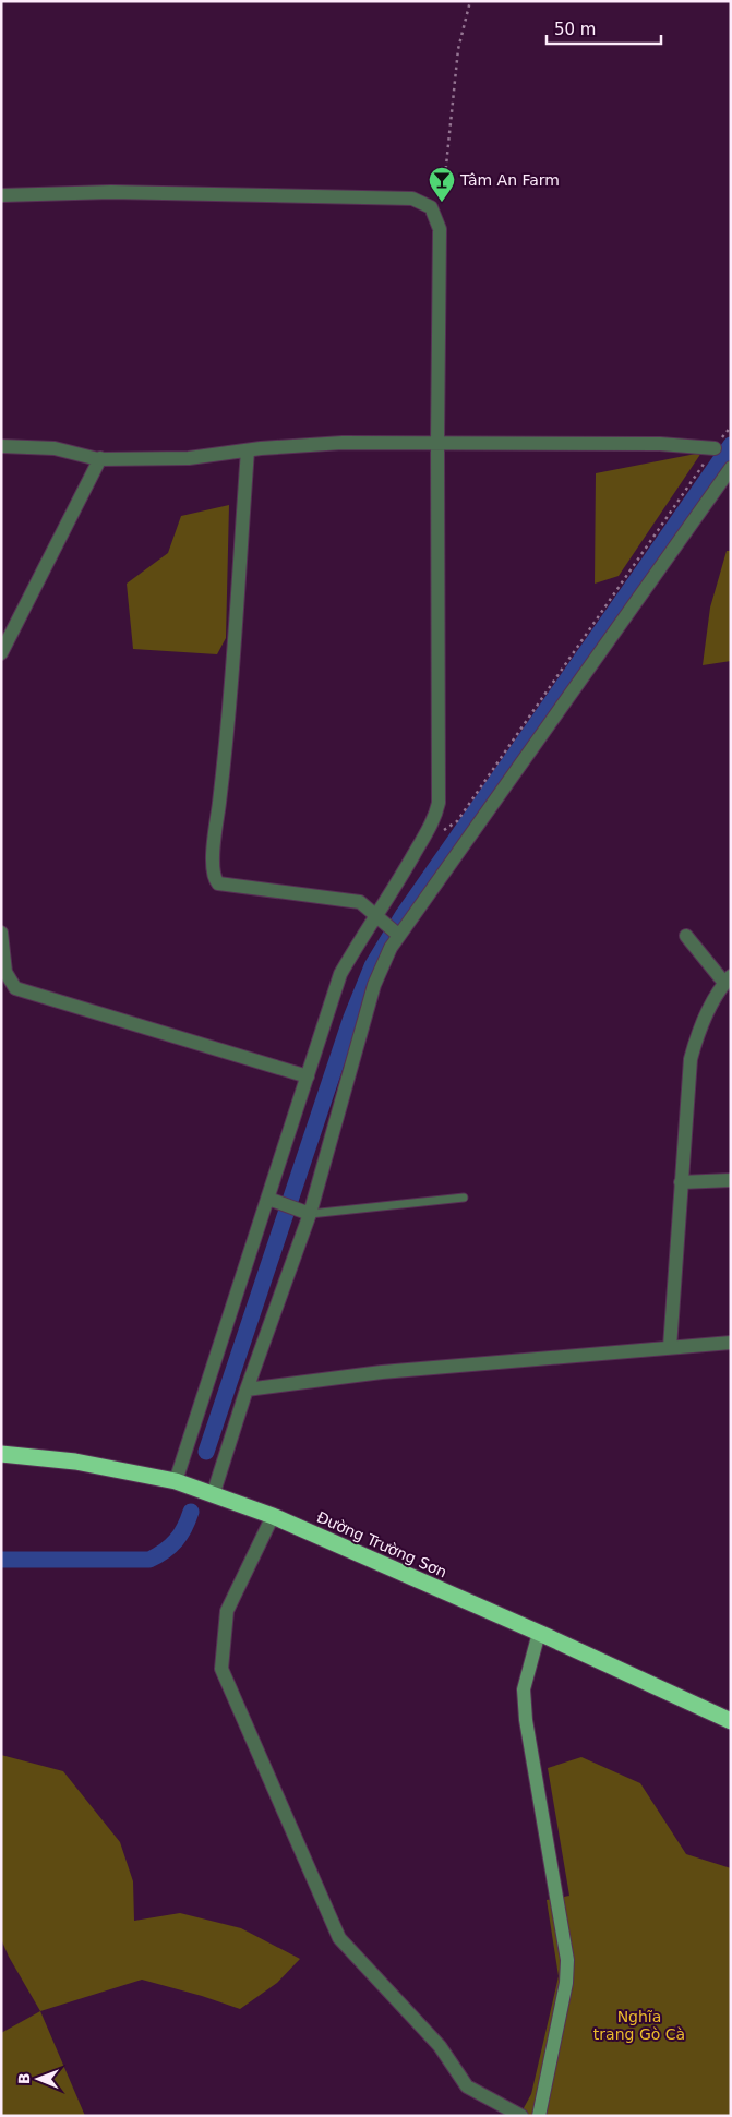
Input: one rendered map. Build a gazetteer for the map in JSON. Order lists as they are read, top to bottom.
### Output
{
  "streets": {
    "highway": ["Đường Trường Sơn"]
  },
  "parks": ["Nghĩa trang Gò Cà"],
  "places": {
    "bar": ["Tâm An Farm"]
  },
  "scale_bar": "50 m",
  "north": "left"
}
